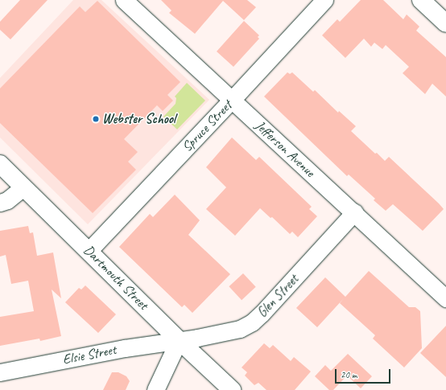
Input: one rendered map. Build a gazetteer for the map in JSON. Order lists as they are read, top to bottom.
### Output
{
  "streets": {
    "street": [
      "Spruce Street",
      "Jefferson Avenue",
      "Dartmouth Street",
      "Glen Street",
      "Elsie Street"
    ]
  },
  "crossings": [
    ["Spruce Street", "Jefferson Avenue"],
    ["Spruce Street", "Dartmouth Street"],
    ["Jefferson Avenue", "Glen Street"],
    ["Dartmouth Street", "Glen Street"],
    ["Dartmouth Street", "Elsie Street"],
    ["Glen Street", "Elsie Street"]
  ],
  "places": ["Webster School"],
  "scale_bar": "20 m"
}
